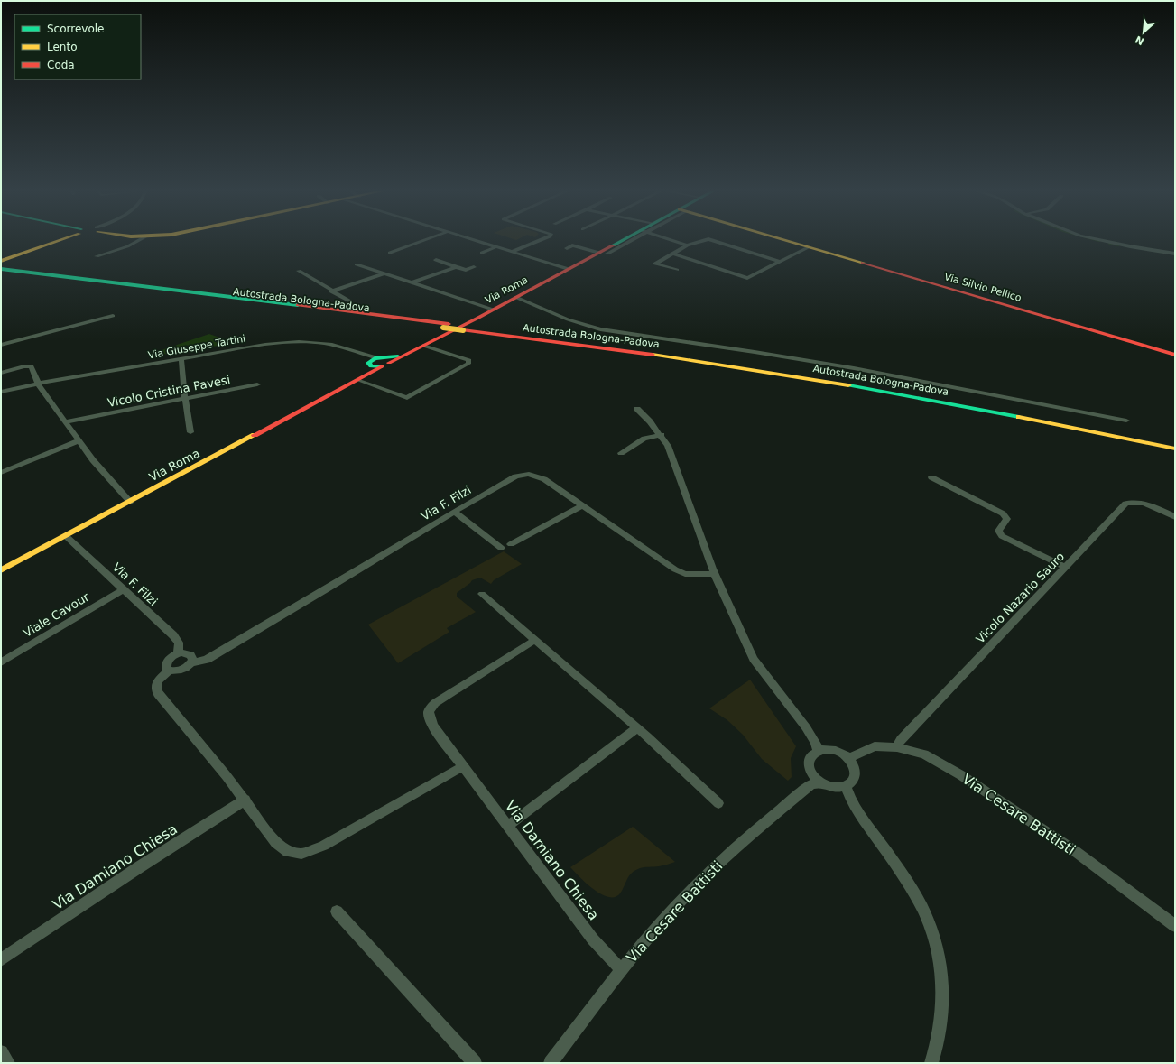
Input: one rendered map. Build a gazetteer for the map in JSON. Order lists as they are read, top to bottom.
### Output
{
  "streets": {
    "main road": ["Via Silvio Pellico", "Via Roma", "Autostrada Bologna-Padova"],
    "street": [
      "Via Giuseppe Tartini",
      "Vicolo Cristina Pavesi",
      "Via F. Filzi",
      "Vicolo Nazario Sauro",
      "Viale Cavour",
      "Via Cesare Battisti",
      "Via Damiano Chiesa"
    ]
  },
  "crossings": [
    ["Via Roma", "Via Giuseppe Tartini"],
    ["Via Roma", "Via F. Filzi"],
    ["Via F. Filzi", "Viale Cavour"],
    ["Vicolo Nazario Sauro", "Via Cesare Battisti"],
    ["Via Cesare Battisti", "Via Damiano Chiesa"]
  ],
  "legend": ["Scorrevole", "Lento", "Coda"],
  "north": "bottom left"
}
